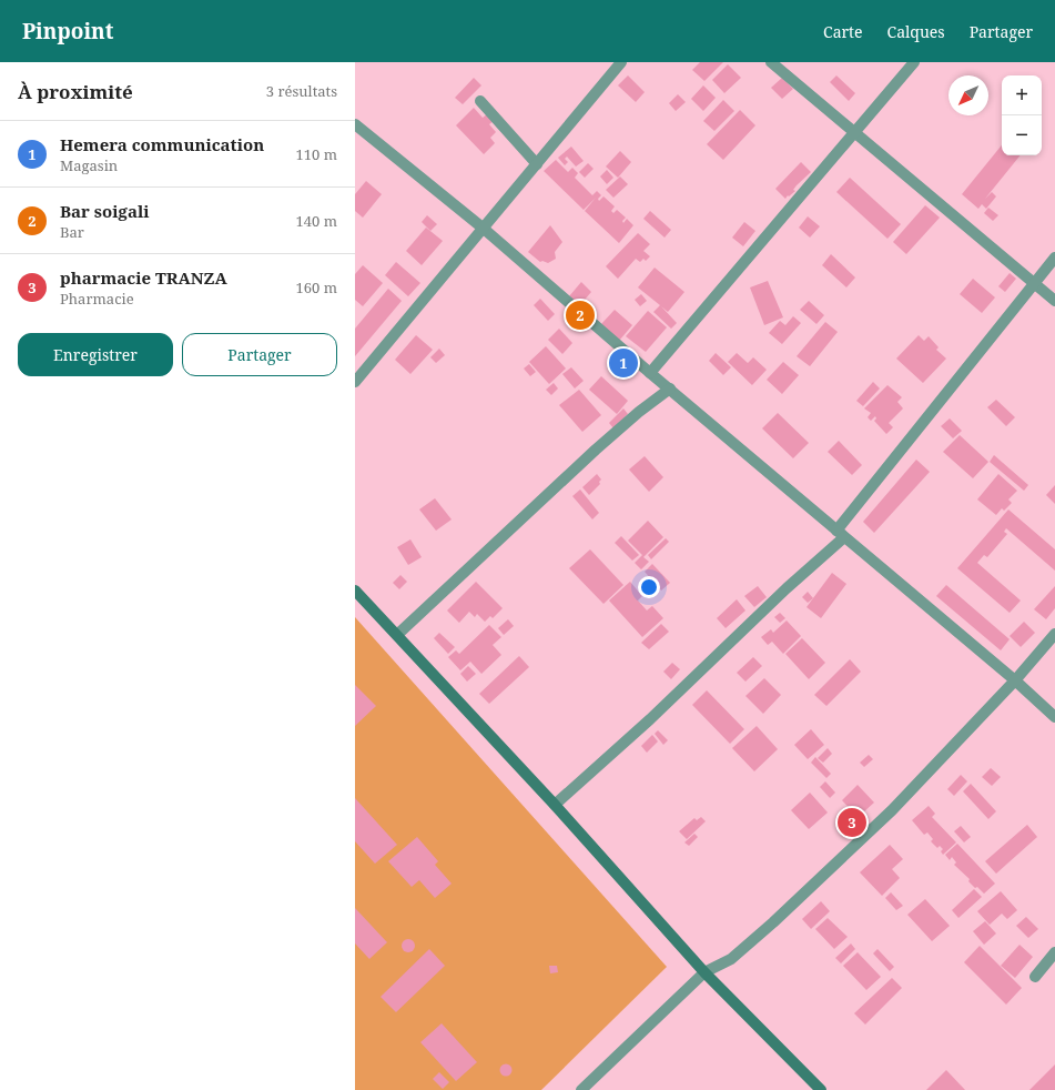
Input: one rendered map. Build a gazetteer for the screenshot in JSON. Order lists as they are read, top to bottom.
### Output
{
  "north": "bottom left",
  "page": {
    "header": "Pinpoint",
    "nav": ["Carte", "Calques", "Partager"],
    "heading": ["À proximité", "3 résultats"],
    "map_buttons": ["+", "−"],
    "list": [
      {
        "mark": "1",
        "name": "Hemera communication",
        "note": "Magasin",
        "value": "110 m"
      },
      {
        "mark": "2",
        "name": "Bar soigali",
        "note": "Bar",
        "value": "140 m"
      },
      {
        "mark": "3",
        "name": "pharmacie TRANZA",
        "note": "Pharmacie",
        "value": "160 m"
      }
    ],
    "pins": ["2", "1", "3"],
    "buttons": ["Enregistrer", "Partager"]
  }
}
